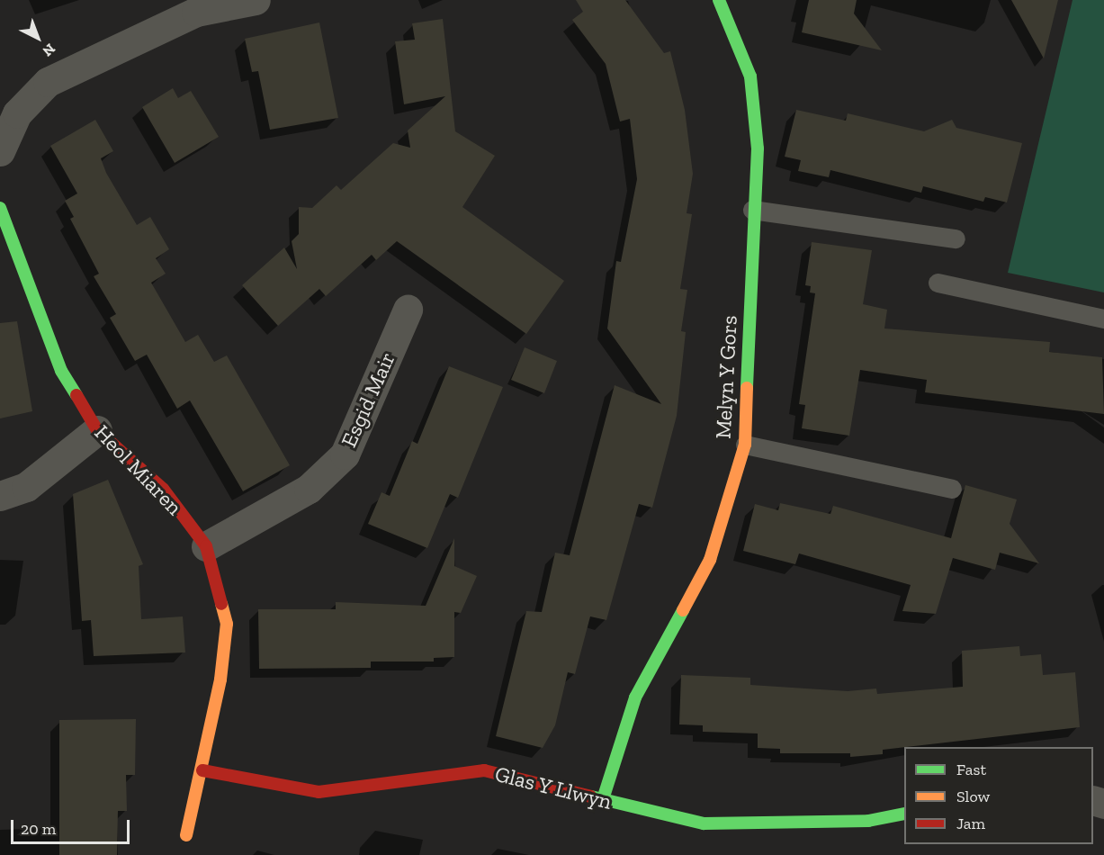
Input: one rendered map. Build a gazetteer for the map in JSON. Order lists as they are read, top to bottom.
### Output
{
  "streets": {
    "street": [
      "Melyn Y Gors",
      "Esgid Mair",
      "Heol Miaren",
      "Glas Y Llwyn"
    ]
  },
  "crossings": [
    ["Melyn Y Gors", "Glas Y Llwyn"],
    ["Esgid Mair", "Heol Miaren"],
    ["Heol Miaren", "Glas Y Llwyn"]
  ],
  "legend": ["Fast", "Slow", "Jam"],
  "scale_bar": "20 m",
  "north": "bottom right"
}
